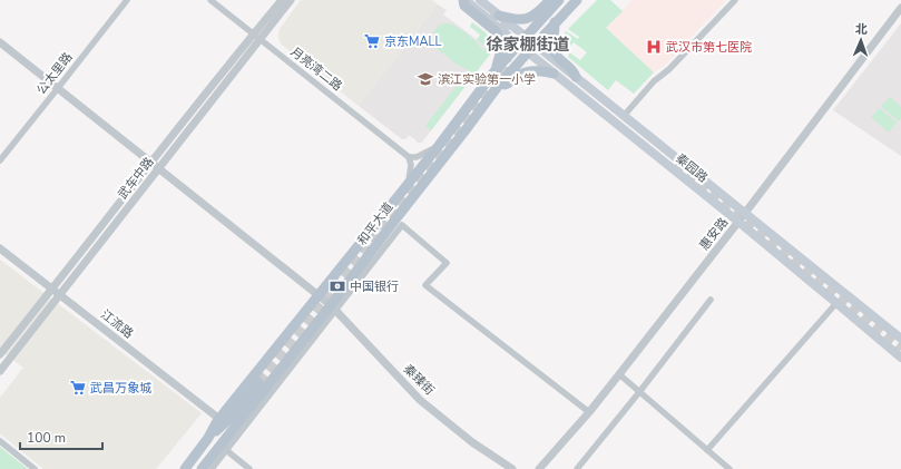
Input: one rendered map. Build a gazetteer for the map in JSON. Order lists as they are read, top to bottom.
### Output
{
  "streets": {
    "main road": ["秦园路", "和平大道"],
    "street": [
      "月亮湾二路",
      "公太里路",
      "武车中路",
      "惠安路",
      "江流路",
      "秦臻街"
    ]
  },
  "crossings": [
    ["月亮湾二路", "武车中路"],
    ["公太里路", "秦臻街"],
    ["秦园路", "和平大道"],
    ["秦园路", "惠安路"],
    ["武车中路", "江流路"],
    ["武车中路", "秦臻街"],
    ["和平大道", "江流路"],
    ["和平大道", "秦臻街"]
  ],
  "districts": ["徐家棚街道"],
  "places": {
    "supermarket": ["京东MALL", "武昌万象城"],
    "hospital": ["武汉市第七医院"],
    "school or university": ["滨江实验第一小学"],
    "bank": ["中国银行"]
  },
  "scale_bar": "100 m",
  "north": "top"
}
